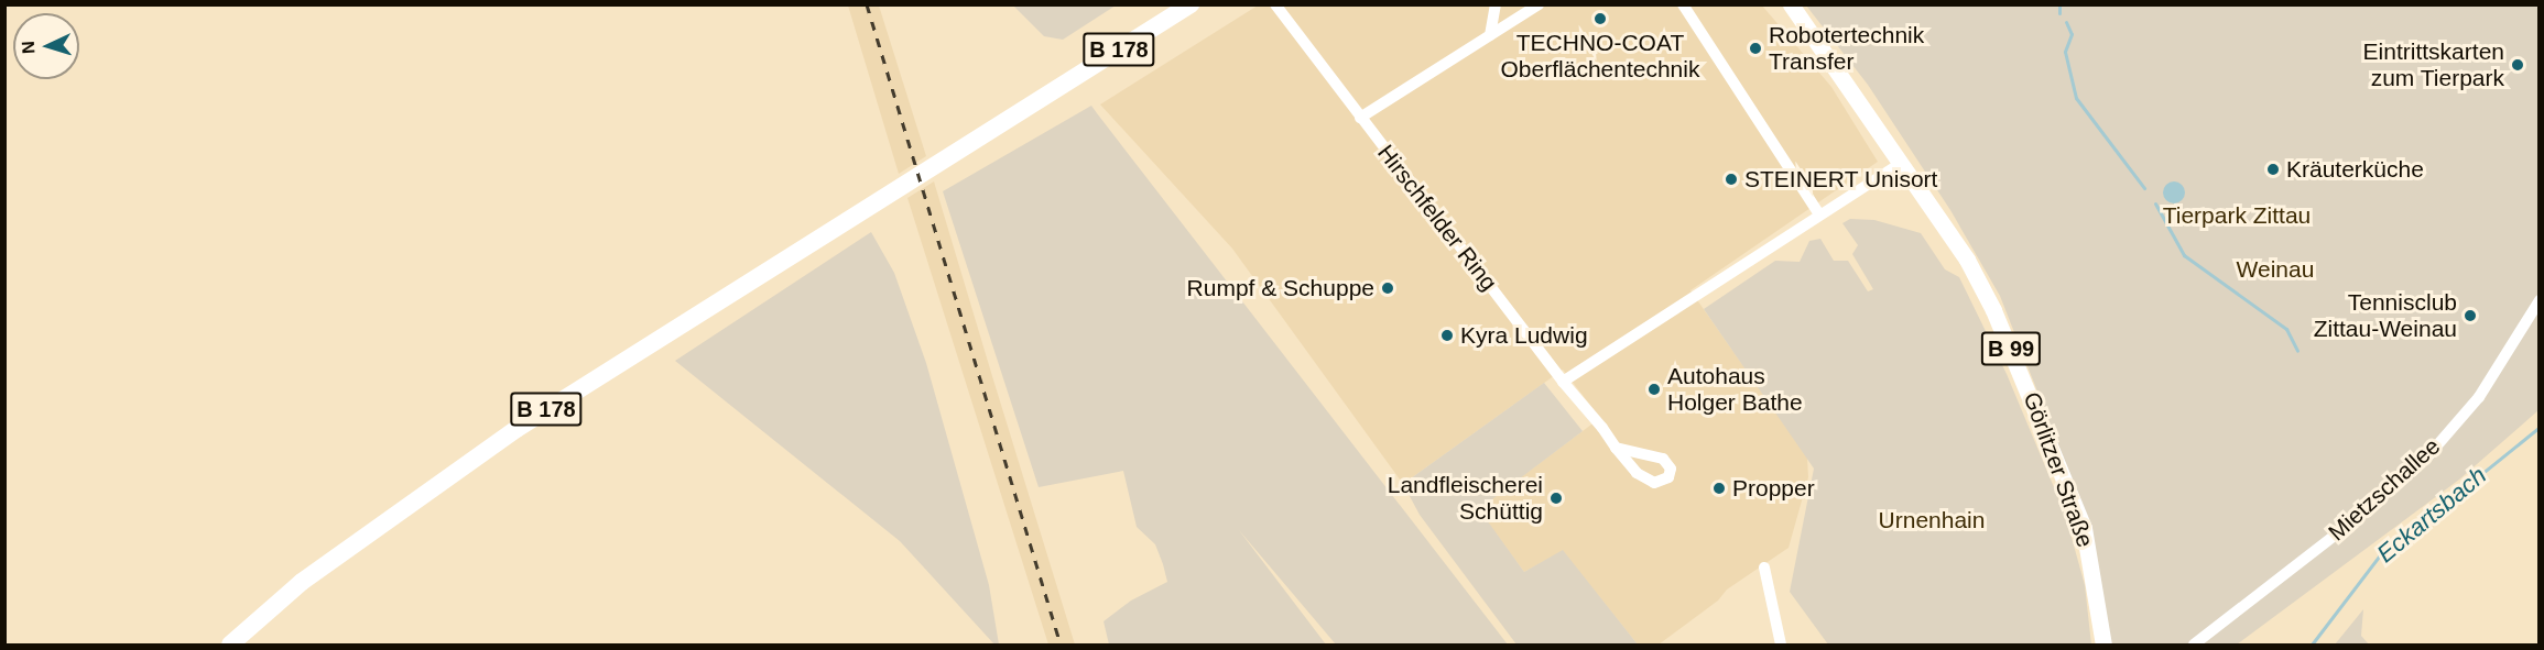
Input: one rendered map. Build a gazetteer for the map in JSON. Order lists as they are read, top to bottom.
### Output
{
  "streets": {
    "highway": ["B 178"],
    "main road": ["B 99", "Görlitzer Straße"],
    "street": ["Hirschfelder Ring", "Mietzschallee"]
  },
  "water": ["Eckartsbach"],
  "parks": ["Tierpark Zittau", "Weinau", "Urnenhain"],
  "places": [
    "TECHNO-COAT Oberflächentechnik",
    "Robotertechnik Transfer",
    "Eintrittskarten zum Tierpark",
    "Kräuterküche",
    "STEINERT Unisort",
    "Rumpf & Schuppe",
    "Tennisclub Zittau-Weinau",
    "Kyra Ludwig",
    "Autohaus Holger Bathe",
    "Propper",
    "Landfleischerei Schüttig"
  ],
  "north": "left"
}
